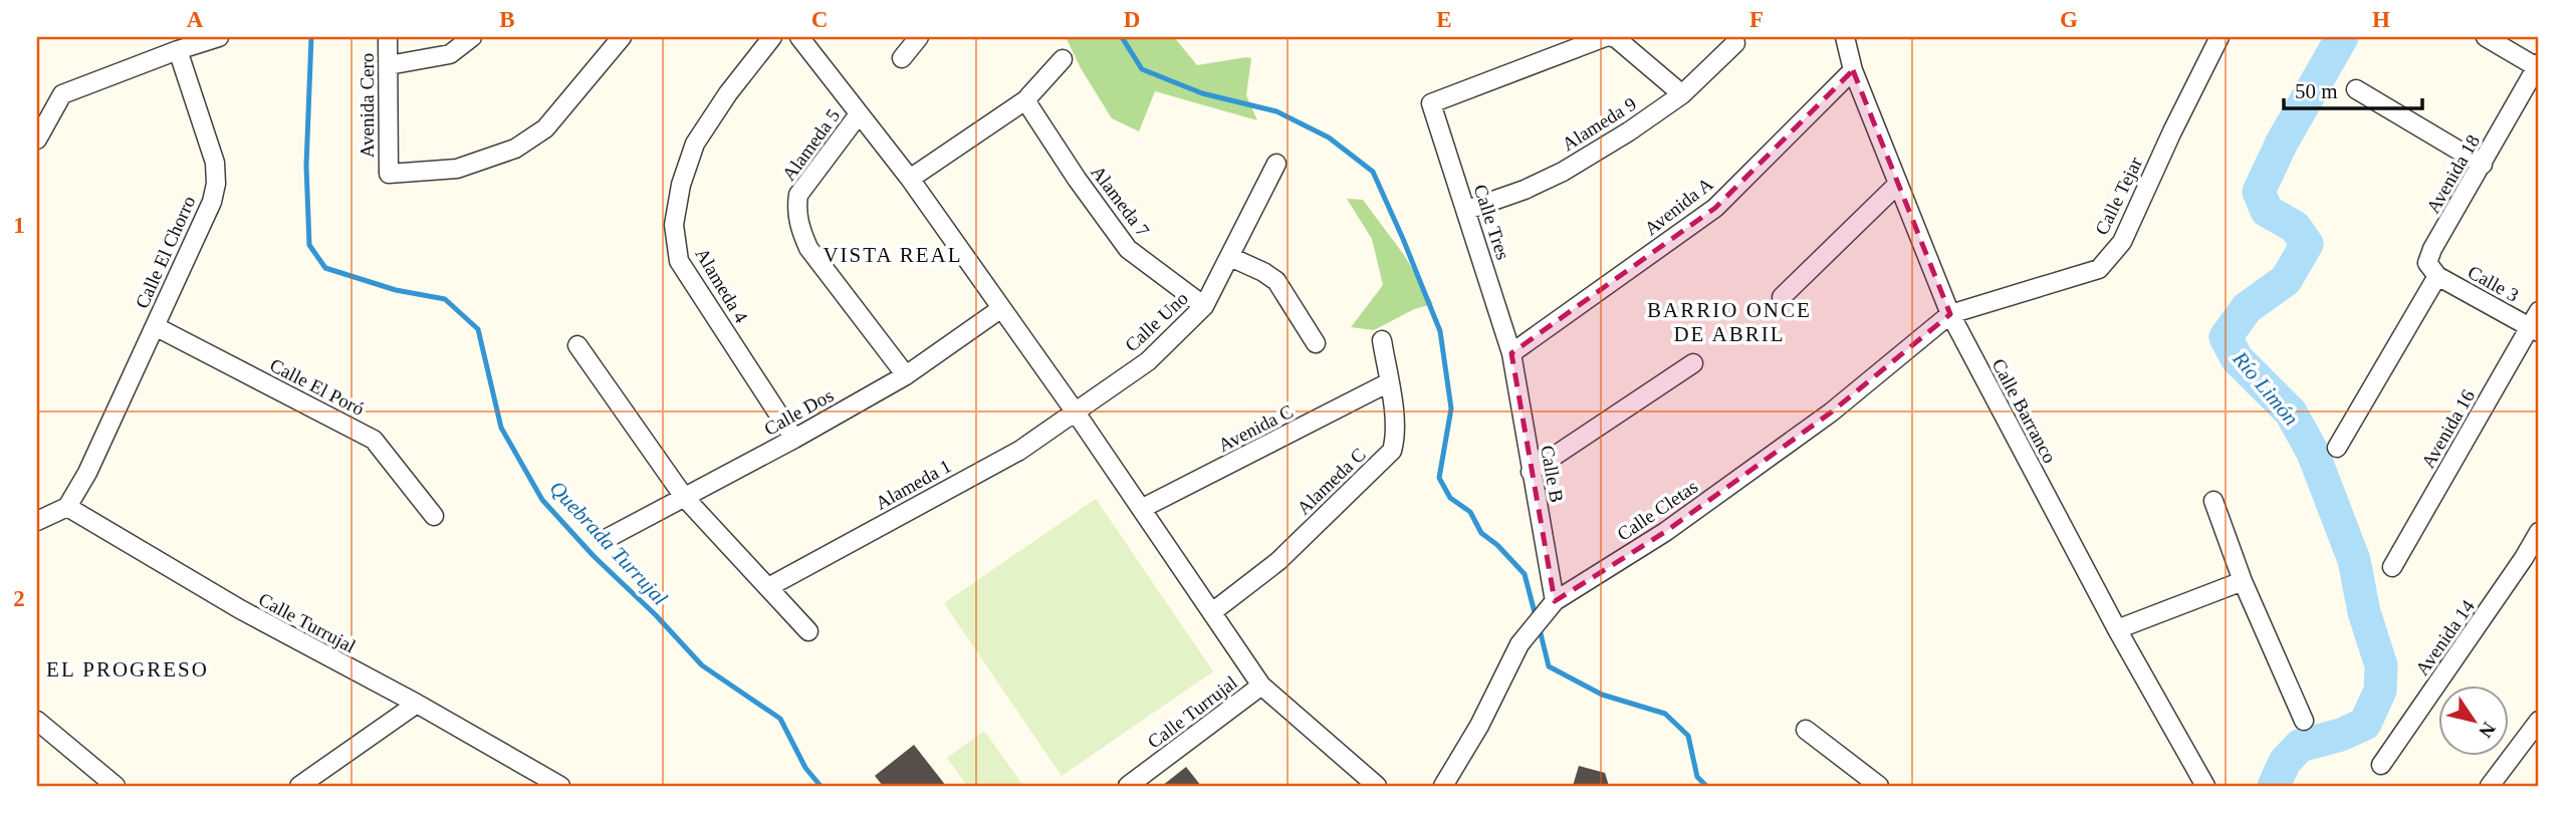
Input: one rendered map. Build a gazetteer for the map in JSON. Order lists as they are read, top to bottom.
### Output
{
  "streets": {
    "street": [
      "Avenida Cero",
      "Alameda 9",
      "Alameda 5",
      "Avenida 18",
      "Calle Tejar",
      "Alameda 7",
      "Avenida A",
      "Calle Tres",
      "Calle El Chorro",
      "Calle 3",
      "Alameda 4",
      "Calle Uno",
      "Calle El Poró",
      "Calle Barranco",
      "Calle Dos",
      "Avenida C",
      "Avenida 16",
      "Calle B",
      "Alameda C",
      "Alameda 1",
      "Calle Cletas",
      "Calle Turrujal",
      "Avenida 14"
    ]
  },
  "crossings": [
    ["Alameda 9", "Calle Tres"],
    ["Alameda 5", "Calle Dos"],
    ["Avenida 18", "Calle 3"],
    ["Calle Tejar", "Calle Barranco"],
    ["Calle Tejar", "Calle Cletas"],
    ["Alameda 7", "Calle Uno"],
    ["Avenida A", "Calle Tres"],
    ["Avenida A", "Calle Barranco"],
    ["Avenida A", "Calle B"],
    ["Calle Tres", "Calle B"],
    ["Calle El Chorro", "Calle El Poró"],
    ["Calle El Chorro", "Calle Turrujal"],
    ["Calle 3", "Avenida 16"],
    ["Alameda 4", "Calle Dos"],
    ["Calle Uno", "Alameda 1"],
    ["Calle Barranco", "Calle Cletas"],
    ["Avenida C", "Alameda C"],
    ["Calle B", "Calle Cletas"]
  ],
  "districts": ["VISTA REAL", "BARRIO ONCE DE ABRIL", "EL PROGRESO"],
  "water": ["Río Limón", "Quebrada Turrujal"],
  "scale_bar": "50 m",
  "north": "bottom right",
  "grid": {
    "columns": [
      "A",
      "B",
      "C",
      "D",
      "E",
      "F",
      "G",
      "H"
    ],
    "rows": ["1", "2"]
  }
}
